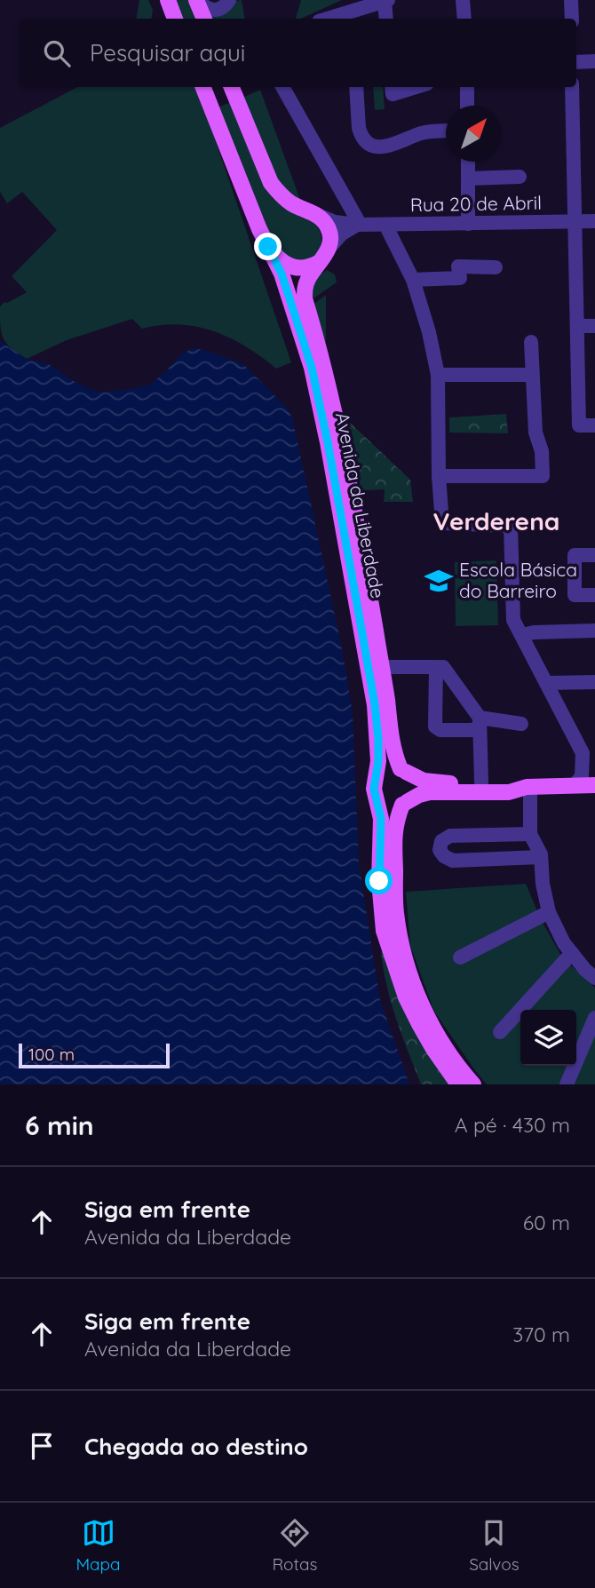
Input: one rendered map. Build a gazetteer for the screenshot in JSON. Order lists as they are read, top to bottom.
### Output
{
  "streets": {
    "main road": ["Avenida da Liberdade"],
    "street": ["Rua 20 de Abril"]
  },
  "districts": ["Verderena"],
  "places": {
    "school or university": ["Escola Básica do Barreiro"]
  },
  "scale_bar": "100 m",
  "north": "top right",
  "page": {
    "search": "Pesquisar aqui",
    "scale": "100 m",
    "heading": ["6 min", "A pé · 430 m"],
    "list": [
      ["Siga em frente", "Avenida da Liberdade", "60 m"],
      ["Siga em frente", "Avenida da Liberdade", "370 m"],
      "Chegada ao destino"
    ],
    "nav": ["Mapa", "Rotas", "Salvos"]
  }
}
